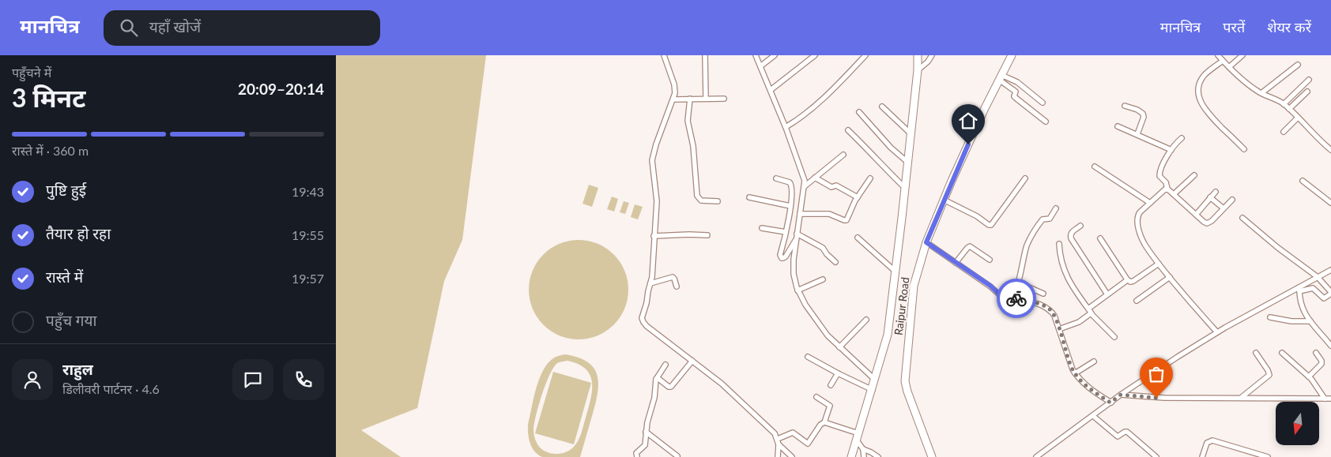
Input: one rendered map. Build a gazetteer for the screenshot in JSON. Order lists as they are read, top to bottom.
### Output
{
  "streets": {
    "main road": ["Raipur Road"]
  },
  "north": "bottom",
  "page": {
    "header": "मानचित्र",
    "search": "यहाँ खोजें",
    "nav": ["मानचित्र", "परतें", "शेयर करें"],
    "heading": ["3 मिनट", "पहुँचने में", "20:09–20:14"],
    "panel": ["राहुल", "डिलीवरी पार्टनर · 4.6"],
    "bar": "रास्ते में · 360 m",
    "list": [
      ["पुष्टि हुई", "19:43"],
      ["तैयार हो रहा", "19:55"],
      ["रास्ते में", "19:57"],
      "पहुँच गया"
    ]
  }
}
